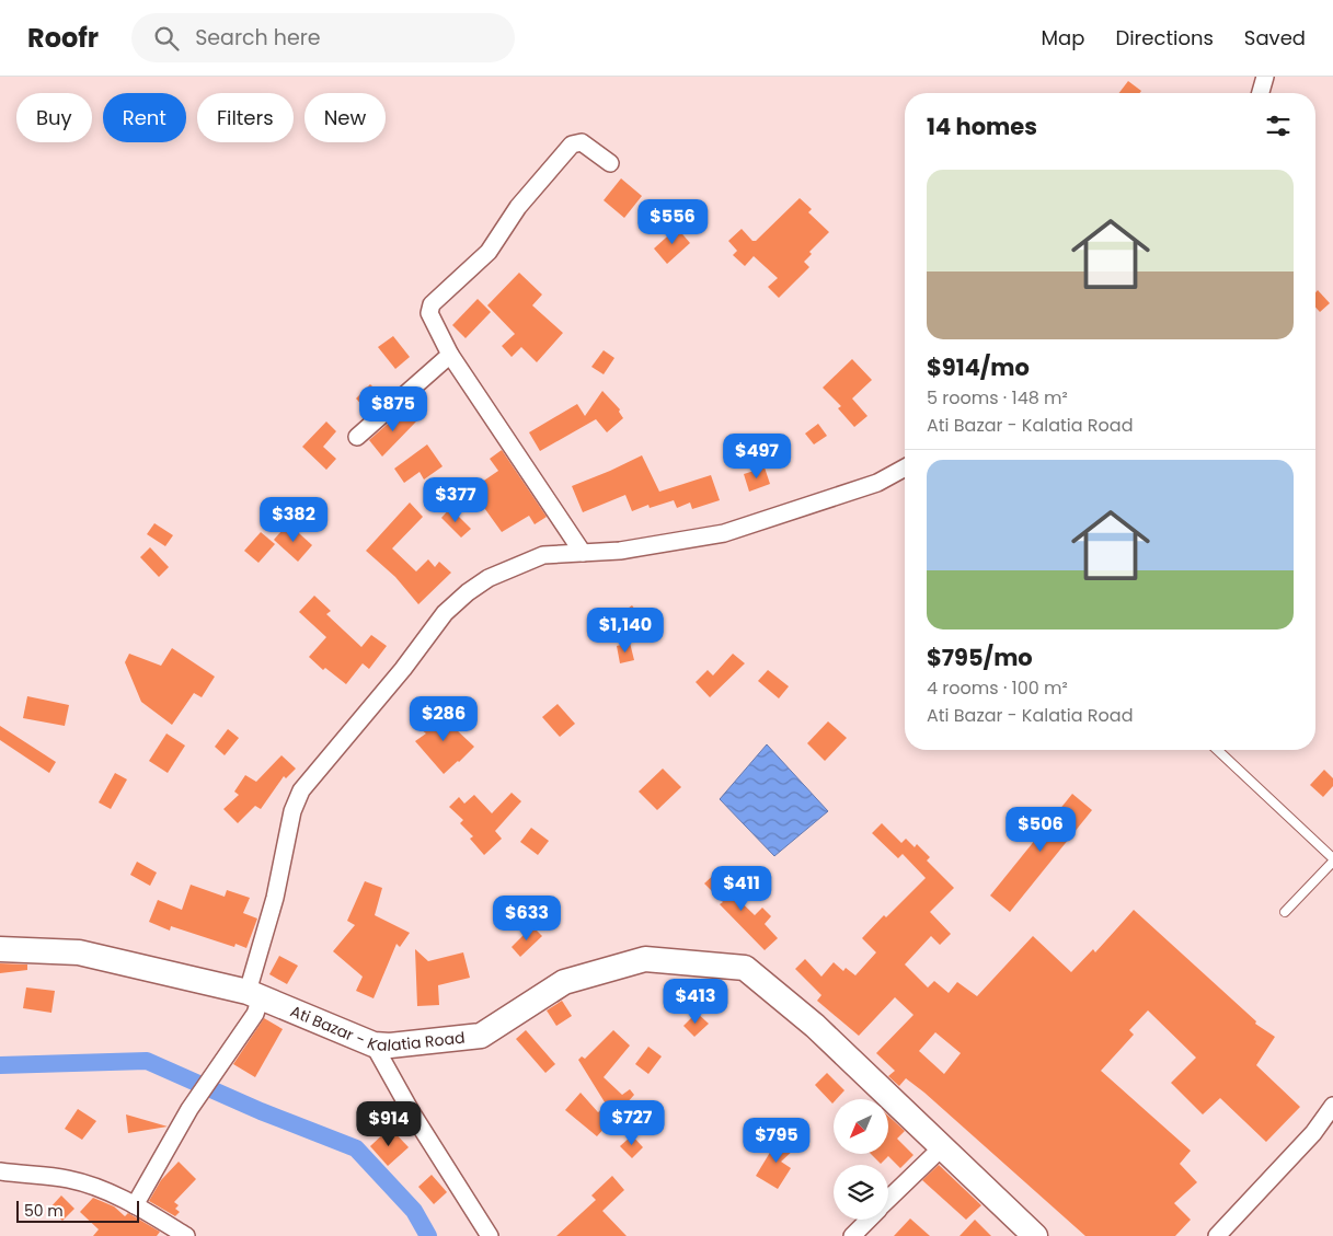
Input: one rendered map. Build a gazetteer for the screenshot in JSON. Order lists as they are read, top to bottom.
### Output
{
  "streets": {
    "main road": ["Ati Bazar - Kalatia Road"]
  },
  "scale_bar": "50 m",
  "north": "bottom left",
  "page": {
    "header": "Roofr",
    "search": "Search here",
    "nav": ["Map", "Directions", "Saved"],
    "chip": [
      "Buy",
      "Rent",
      "Filters",
      "New"
    ],
    "heading": "14 homes",
    "list": [
      {
        "name": "$914/mo",
        "note": "5 rooms · 148 m² · Ati Bazar - Kalatia Road"
      },
      {
        "name": "$795/mo",
        "note": "4 rooms · 100 m² · Ati Bazar - Kalatia Road"
      }
    ],
    "price": [
      "$556",
      "$875",
      "$497",
      "$377",
      "$382",
      "$1,140",
      "$286",
      "$506",
      "$411",
      "$633",
      "$413",
      "$727",
      "$914",
      "$795"
    ],
    "scale": "50 m"
  }
}
